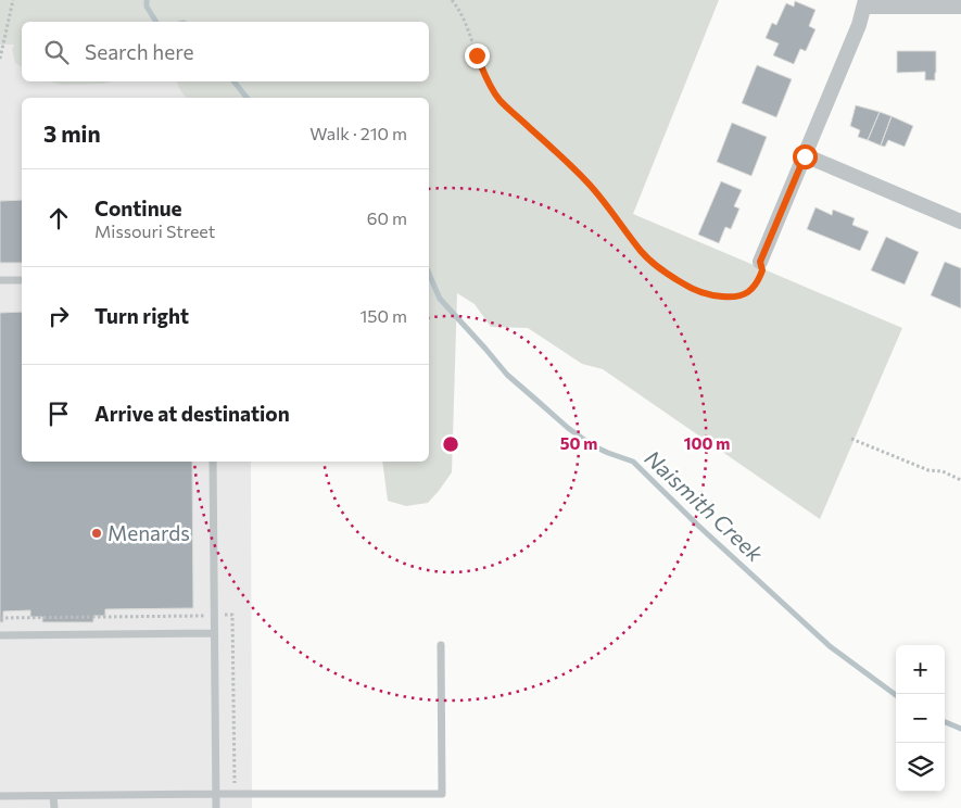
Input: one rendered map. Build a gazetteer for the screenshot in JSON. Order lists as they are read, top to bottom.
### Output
{
  "water": ["Naismith Creek"],
  "places": ["Menards"],
  "page": {
    "search": "Search here",
    "heading": ["3 min", "Walk · 210 m"],
    "list": [
      ["Continue", "Missouri Street", "60 m"],
      ["Turn right", "150 m"],
      "Arrive at destination"
    ],
    "map_buttons": ["+", "−"]
  },
  "rings": ["50 m", "100 m"]
}
